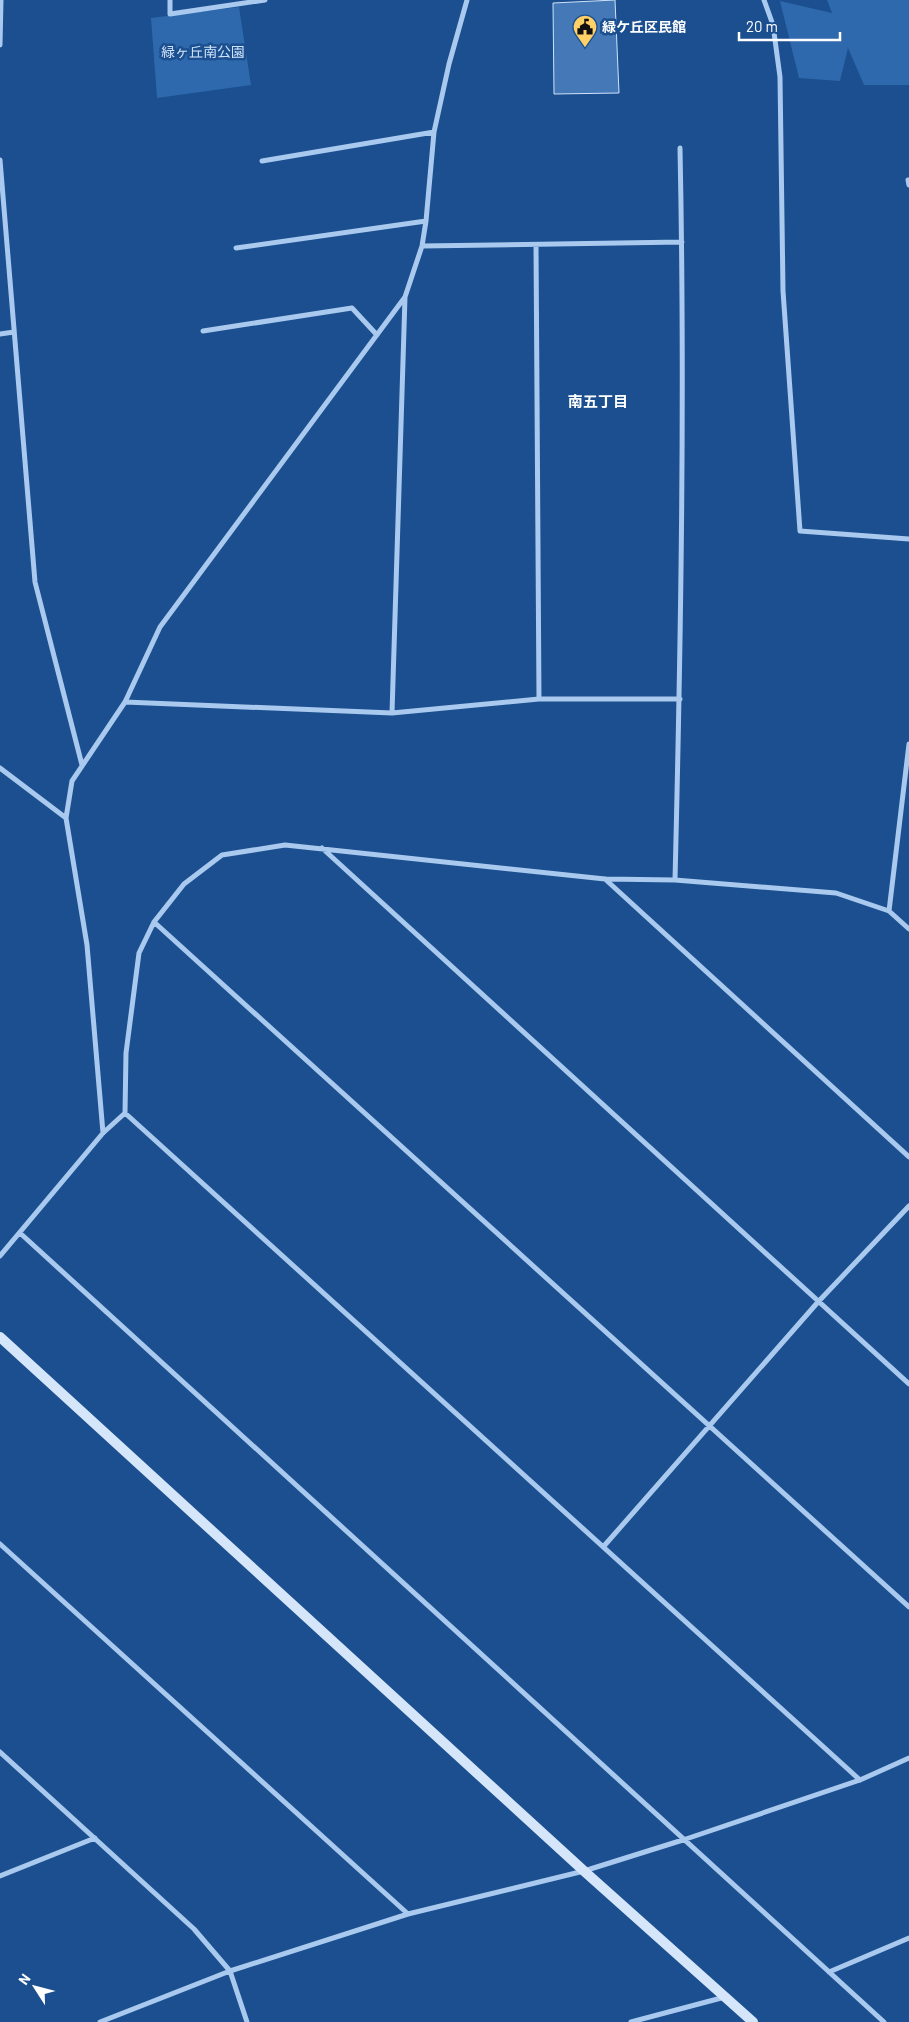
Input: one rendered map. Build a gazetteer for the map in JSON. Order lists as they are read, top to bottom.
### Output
{
  "districts": ["南五丁目"],
  "parks": ["緑ヶ丘南公園"],
  "places": {
    "public building": ["緑ケ丘区民館"]
  },
  "scale_bar": "20 m",
  "north": "top left"
}
